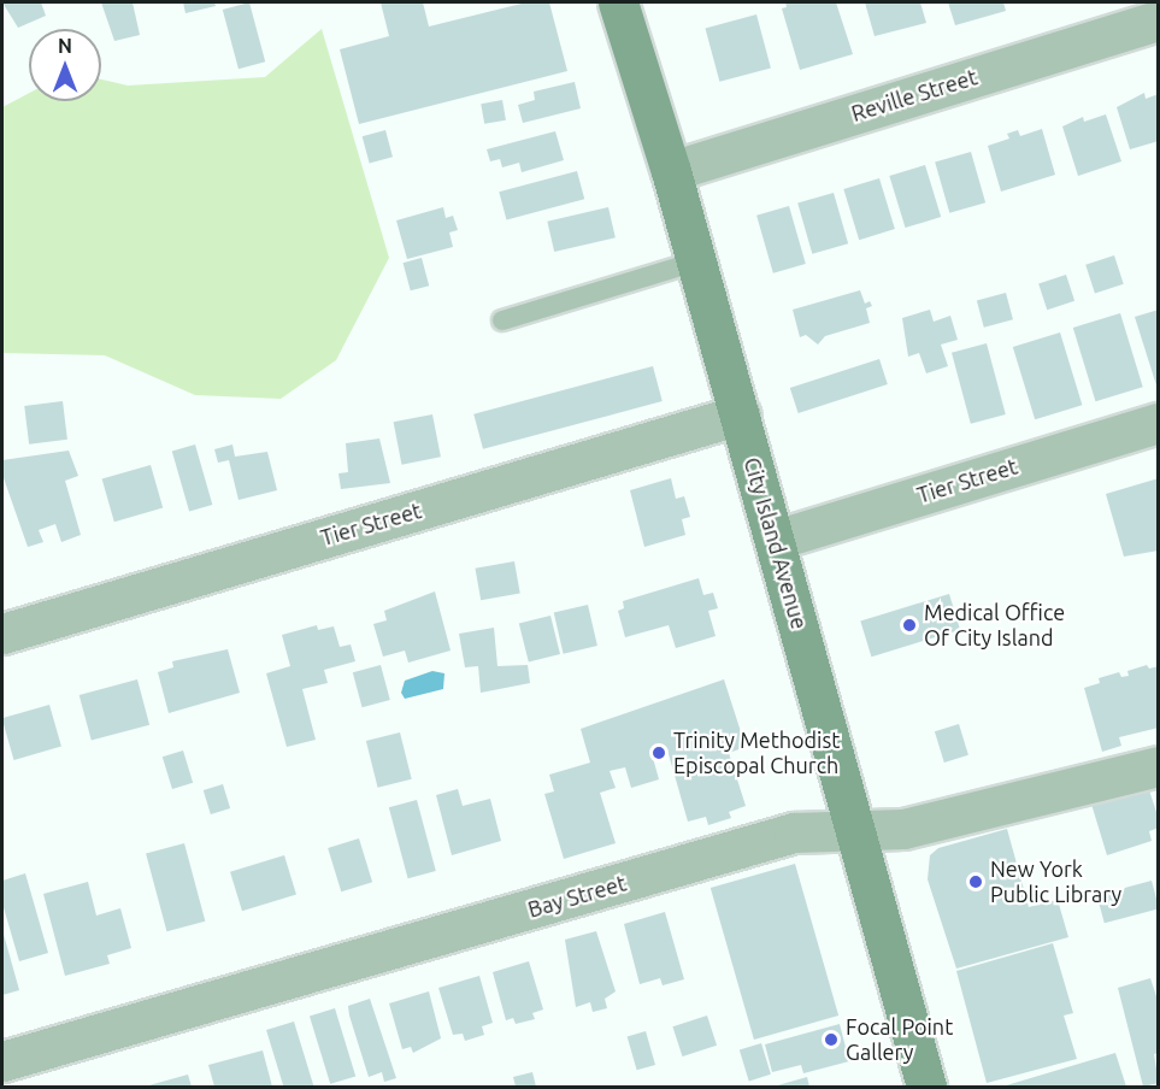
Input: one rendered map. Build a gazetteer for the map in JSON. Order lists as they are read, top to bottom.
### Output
{
  "streets": {
    "main road": ["City Island Avenue"],
    "street": ["Reville Street", "Tier Street", "Bay Street"]
  },
  "crossings": [
    ["Reville Street", "City Island Avenue"],
    ["Tier Street", "City Island Avenue"],
    ["City Island Avenue", "Bay Street"]
  ],
  "places": [
    "Medical Office Of City Island",
    "Trinity Methodist Episcopal Church",
    "New York Public Library",
    "Focal Point Gallery"
  ],
  "north": "top"
}
